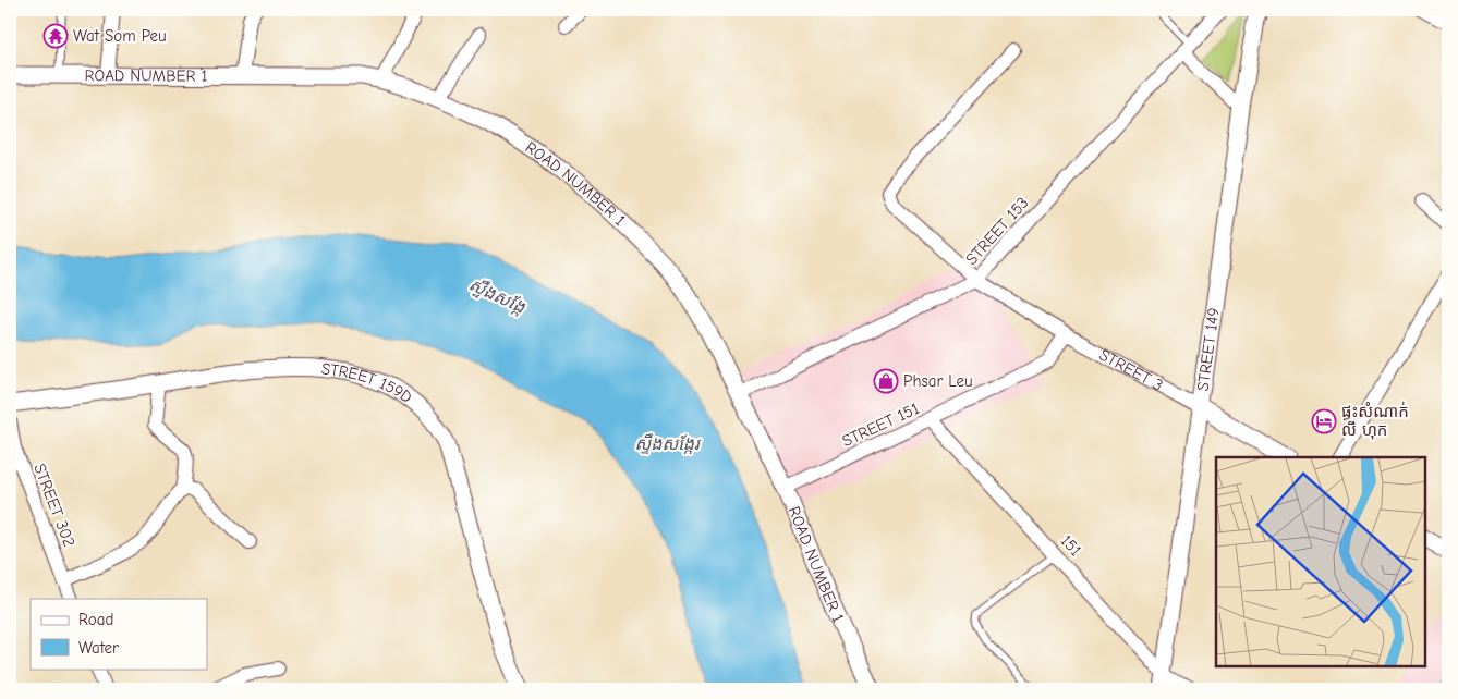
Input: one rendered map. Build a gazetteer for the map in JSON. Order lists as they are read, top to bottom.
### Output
{
  "streets": {
    "street": [
      "ROAD NUMBER 1",
      "STREET 153",
      "STREET 149",
      "STREET 3",
      "STREET 159D",
      "STREET 151",
      "STREET 302",
      "151"
    ]
  },
  "crossings": [
    ["ROAD NUMBER 1", "STREET 153"],
    ["ROAD NUMBER 1", "STREET 151"],
    ["STREET 153", "STREET 3"],
    ["STREET 149", "STREET 3"],
    ["STREET 149", "151"],
    ["STREET 3", "STREET 151"],
    ["STREET 151", "151"]
  ],
  "water": ["ស្ទឹងសង្កែ", "ស្ទឹងសង្កែរ"],
  "places": {
    "temple": ["Wat Som Peu"],
    "shop": ["Phsar Leu"],
    "hotel": ["ផ្ទះសំណាក់ លី ហុក"]
  },
  "legend": ["Road", "Water"]
}
